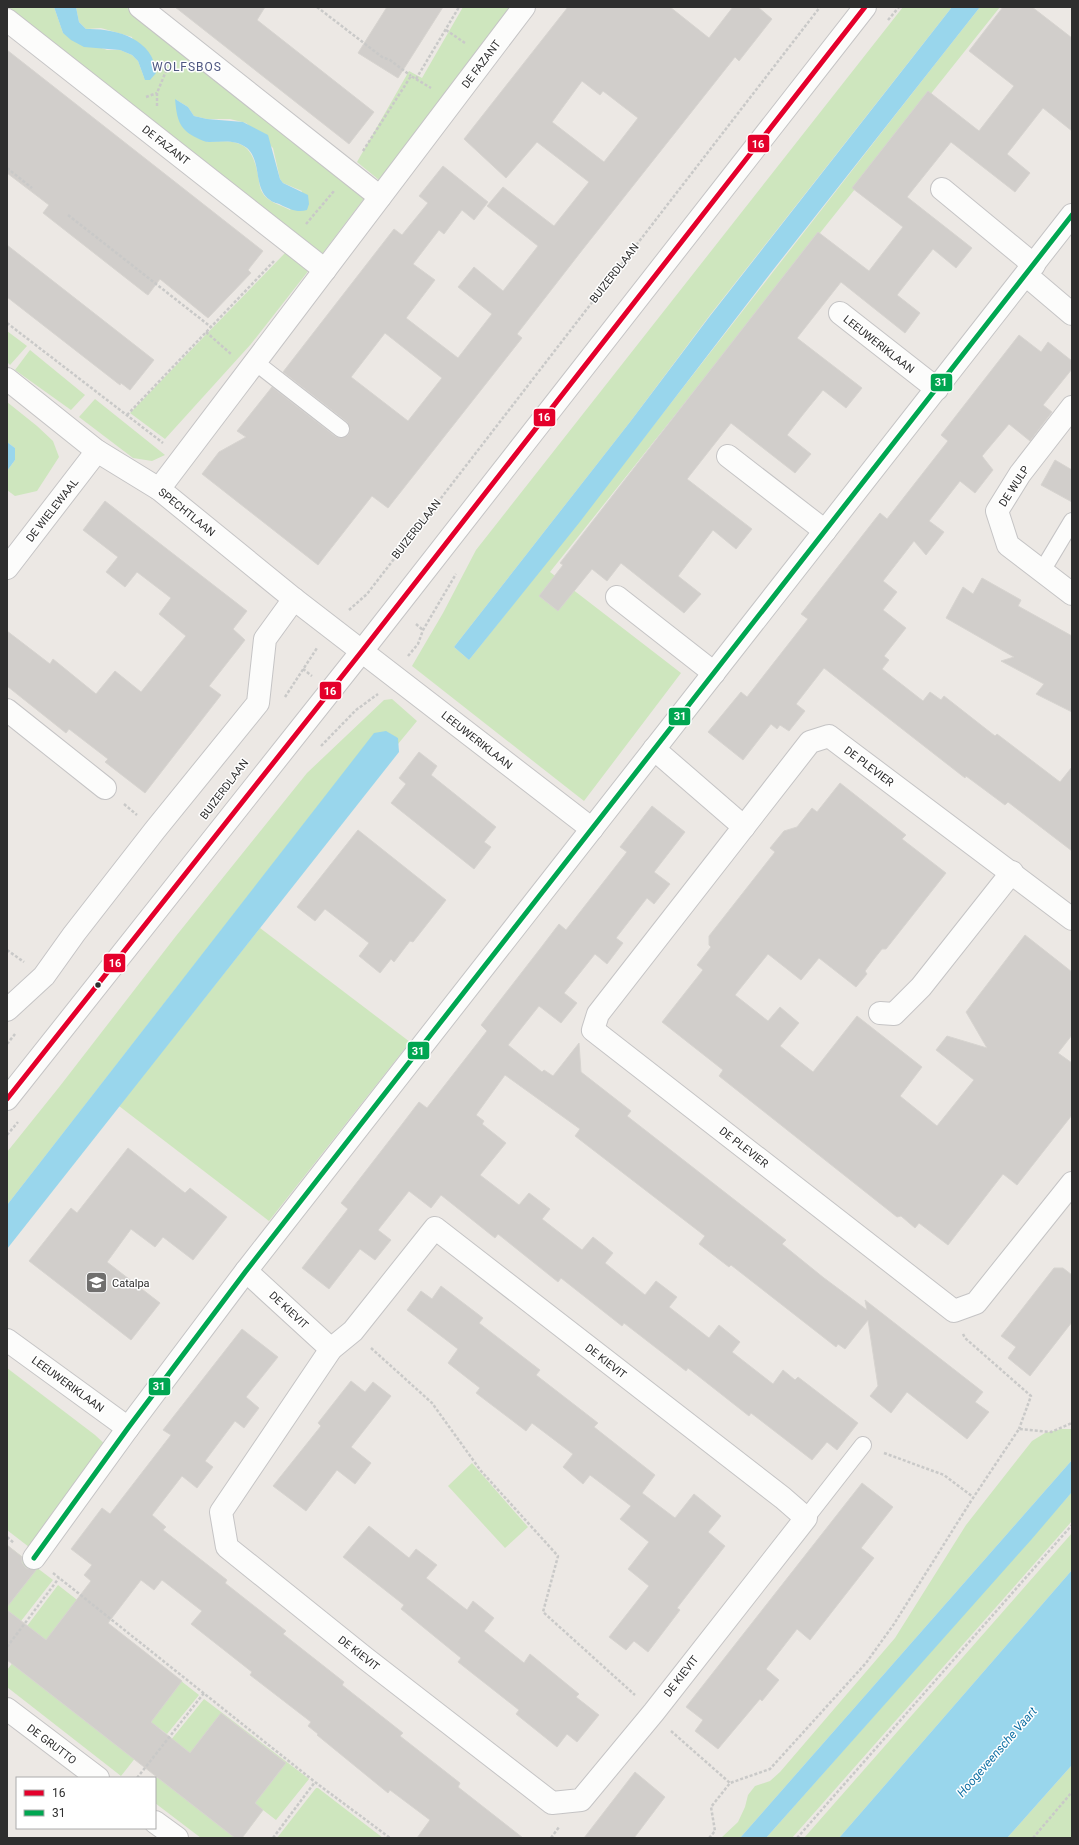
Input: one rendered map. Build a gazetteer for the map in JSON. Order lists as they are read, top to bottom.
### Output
{
  "streets": {
    "street": [
      "DE FAZANT",
      "BUIZERDLAAN",
      "LEEUWERIKLAAN",
      "DE WULP",
      "DE WIELEWAAL",
      "SPECHTLAAN",
      "DE PLEVIER",
      "DE KIEVIT",
      "DE GRUTTO"
    ]
  },
  "crossings": [
    ["DE FAZANT", "SPECHTLAAN"],
    ["BUIZERDLAAN", "LEEUWERIKLAAN"],
    ["BUIZERDLAAN", "SPECHTLAAN"],
    ["LEEUWERIKLAAN", "SPECHTLAAN"],
    ["DE WIELEWAAL", "SPECHTLAAN"]
  ],
  "districts": ["WOLFSBOS"],
  "water": ["Hoogeveensche Vaart"],
  "places": {
    "school or university": ["Catalpa"]
  },
  "lines": ["transit line 16", "transit line 31"],
  "legend": ["16", "31"]
}
